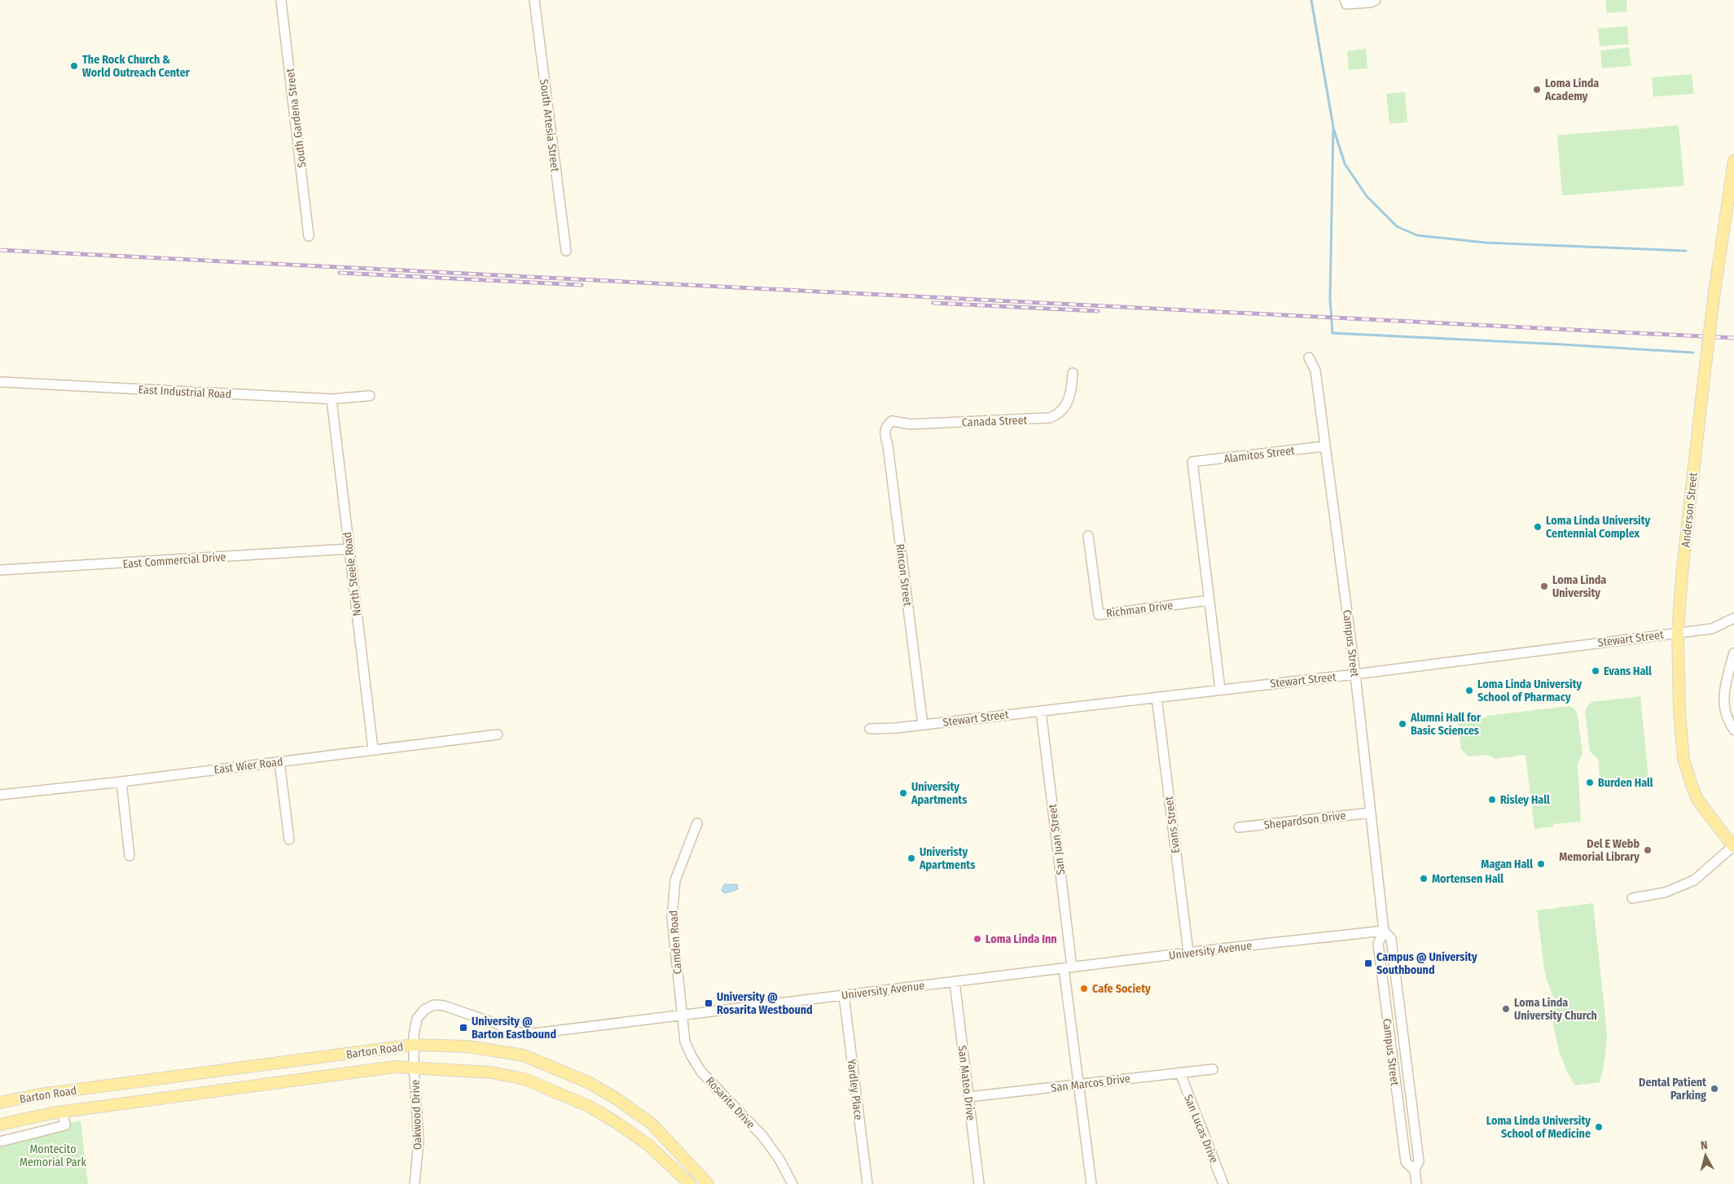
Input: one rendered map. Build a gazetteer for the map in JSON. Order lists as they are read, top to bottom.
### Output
{
  "streets": {
    "main road": ["Anderson Street", "Barton Road"],
    "street": [
      "South Gardena Street",
      "South Artesia Street",
      "East Industrial Road",
      "Canada Street",
      "Alamitos Street",
      "East Commercial Drive",
      "North Steele Road",
      "Rincon Street",
      "Richman Drive",
      "Stewart Street",
      "Campus Street",
      "East Wier Road",
      "Shepardson Drive",
      "Evans Street",
      "San Juan Street",
      "Camden Road",
      "University Avenue",
      "San Mateo Drive",
      "San Marcos Drive",
      "Yardley Place",
      "Rosarita Drive",
      "Oakwood Drive",
      "San Lucas Drive"
    ]
  },
  "crossings": [
    ["East Industrial Road", "North Steele Road"],
    ["Canada Street", "Rincon Street"],
    ["Alamitos Street", "Richman Drive"],
    ["Alamitos Street", "Campus Street"],
    ["Anderson Street", "Stewart Street"],
    ["East Commercial Drive", "North Steele Road"],
    ["North Steele Road", "East Wier Road"],
    ["Rincon Street", "Stewart Street"],
    ["Stewart Street", "Campus Street"],
    ["Stewart Street", "Evans Street"],
    ["Stewart Street", "San Juan Street"],
    ["Campus Street", "Shepardson Drive"],
    ["Campus Street", "University Avenue"],
    ["Evans Street", "University Avenue"],
    ["San Juan Street", "University Avenue"],
    ["San Juan Street", "San Marcos Drive"],
    ["Camden Road", "University Avenue"],
    ["Camden Road", "Rosarita Drive"],
    ["University Avenue", "Barton Road"],
    ["University Avenue", "San Mateo Drive"],
    ["University Avenue", "Yardley Place"],
    ["University Avenue", "Rosarita Drive"],
    ["University Avenue", "Oakwood Drive"],
    ["Barton Road", "Oakwood Drive"],
    ["San Mateo Drive", "San Marcos Drive"],
    ["San Marcos Drive", "San Lucas Drive"]
  ],
  "parks": ["Montecito Memorial Park"],
  "places": {
    "other": [
      "The Rock Church & World Outreach Center",
      "Loma Linda Academy",
      "Loma Linda University Centennial Complex",
      "Loma Linda University",
      "Evans Hall",
      "Loma Linda University School of Pharmacy",
      "Alumni Hall for Basic Sciences",
      "Burden Hall",
      "University Apartments",
      "Risley Hall",
      "Del E Webb Memorial Library",
      "Univeristy Apartments",
      "Magan Hall",
      "Mortensen Hall",
      "Loma Linda Inn",
      "Cafe Society",
      "Loma Linda University Church",
      "Dental Patient Parking",
      "Loma Linda University School of Medicine"
    ],
    "transit": ["Campus @ University Southbound", "University @ Rosarita Westbound", "University @ Barton Eastbound"]
  },
  "north": "top"
}
